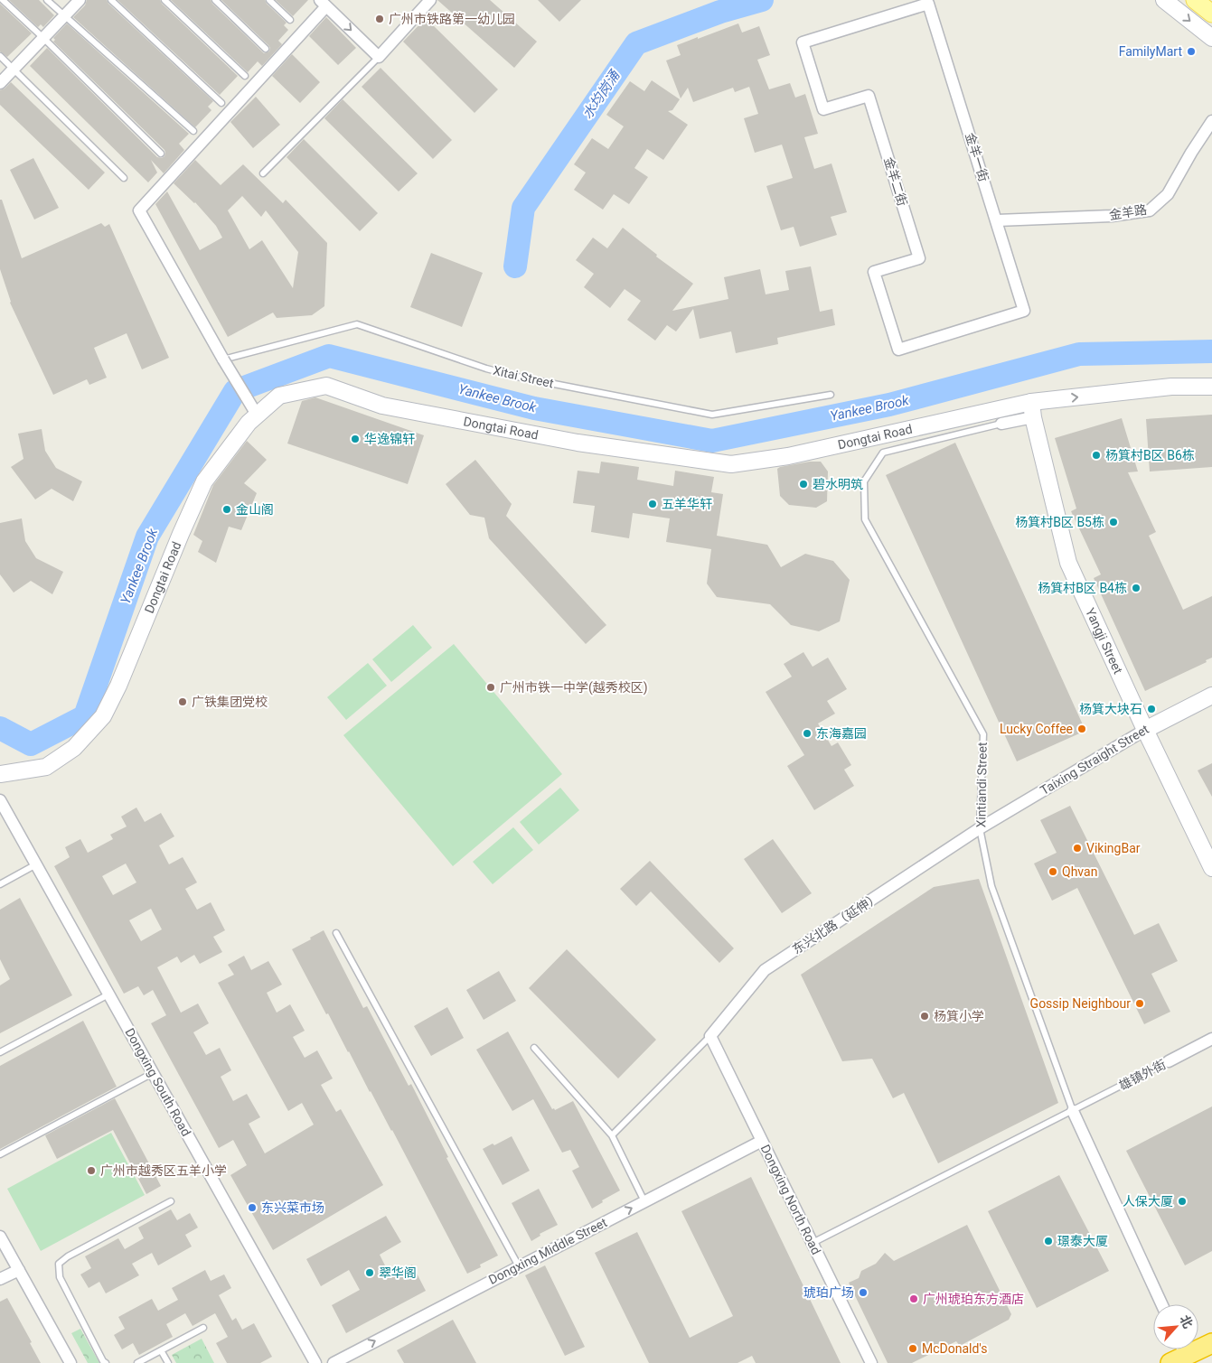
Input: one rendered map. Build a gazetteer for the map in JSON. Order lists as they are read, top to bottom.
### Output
{
  "streets": {
    "street": [
      "金羊一街",
      "金羊二街",
      "金羊路",
      "Dongtai Road",
      "Yangji Street",
      "Taixing Straight Street",
      "东兴北路（延伸）",
      "雄镇外街",
      "Dongxing South Road",
      "Dongxing North Road",
      "Dongxing Middle Street"
    ],
    "lane": ["Xitai Street", "Xintiandi Street"]
  },
  "crossings": [
    ["金羊一街", "金羊二街"],
    ["金羊一街", "金羊路"],
    ["Dongtai Road", "Yangji Street"],
    ["Yangji Street", "Taixing Straight Street"],
    ["Taixing Straight Street", "Xintiandi Street"],
    ["Taixing Straight Street", "东兴北路（延伸）"],
    ["Xintiandi Street", "东兴北路（延伸）"],
    ["Xintiandi Street", "雄镇外街"],
    ["东兴北路（延伸）", "Dongxing North Road"],
    ["雄镇外街", "Dongxing North Road"],
    ["Dongxing North Road", "Dongxing Middle Street"]
  ],
  "one_way": ["Dongxing Middle Street"],
  "water": ["水均岗涌", "Yankee Brook"],
  "places": [
    "广州市铁路第一幼儿园",
    "FamilyMart",
    "华逸锦轩",
    "杨箕村B区 B6栋",
    "碧水明筑",
    "五羊华轩",
    "金山阁",
    "杨箕村B区 B5栋",
    "杨箕村B区 B4栋",
    "广州市铁一中学(越秀校区)",
    "广铁集团党校",
    "杨箕大块石",
    "Lucky Coffee",
    "东海嘉园",
    "VikingBar",
    "Qhvan",
    "Gossip Neighbour",
    "杨箕小学",
    "广州市越秀区五羊小学",
    "人保大厦",
    "东兴菜市场",
    "璟泰大厦",
    "翠华阁",
    "琥珀广场",
    "广州琥珀东方酒店",
    "McDonald's"
  ],
  "north": "top right"
}
